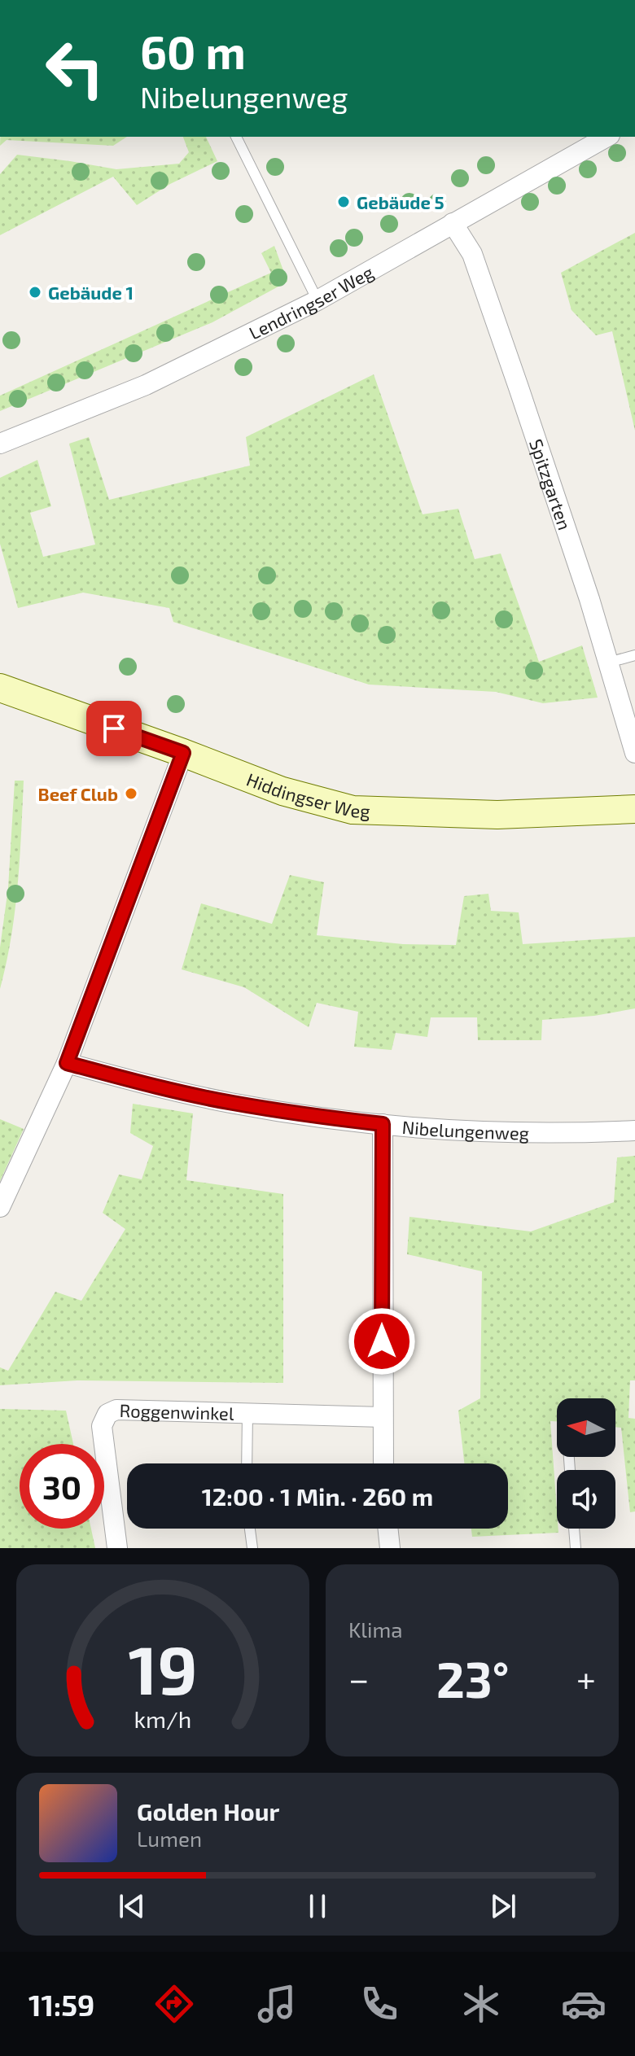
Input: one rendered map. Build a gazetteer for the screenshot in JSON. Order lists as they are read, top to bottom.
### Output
{
  "streets": {
    "main road": ["Hiddingser Weg"],
    "street": [
      "Lendringser Weg",
      "Spitzgarten",
      "Nibelungenweg",
      "Roggenwinkel"
    ]
  },
  "crossings": [
    ["Lendringser Weg", "Spitzgarten"]
  ],
  "places": ["Gebäude 5", "Gebäude 1", "Beef Club"],
  "north": "left",
  "page": {
    "turn": ["60 m", "Nibelungenweg"],
    "limit": "30",
    "trip": "12:00 · 1 Min. · 260 m",
    "tile": "Klima",
    "heat": ["−", "23°", "+"],
    "song": ["Golden Hour", "Lumen"],
    "tabs": "11:59",
    "gauge": ["19", "km/h"]
  }
}
